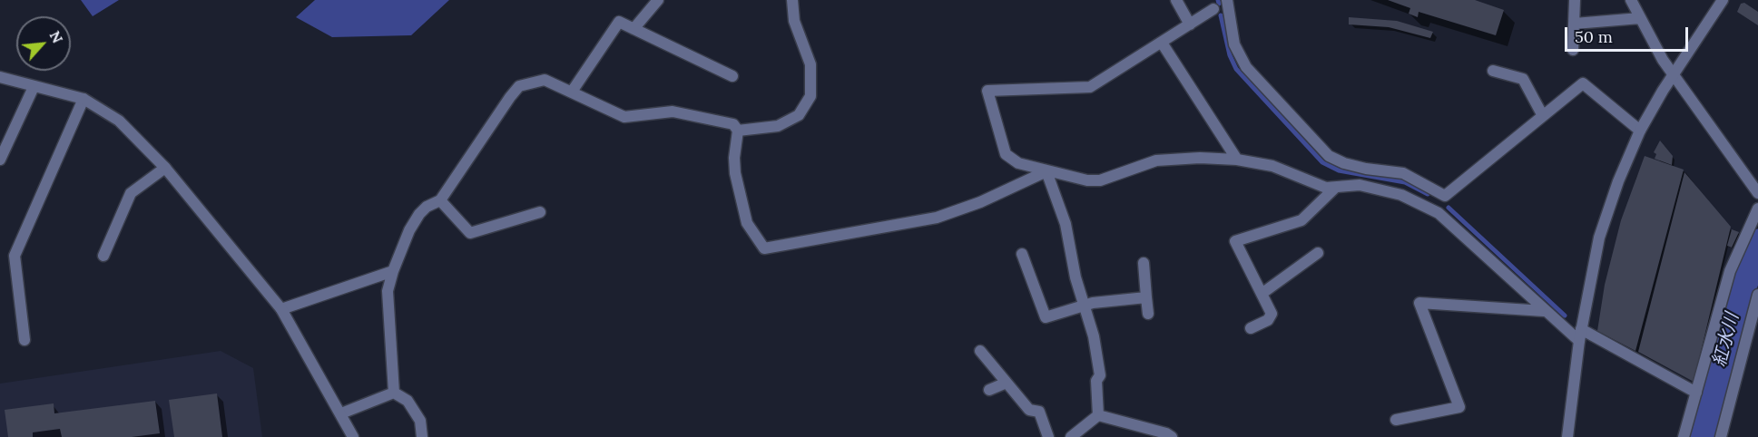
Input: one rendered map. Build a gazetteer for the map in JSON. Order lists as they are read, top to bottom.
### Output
{
  "water": ["紅水川"],
  "scale_bar": "50 m",
  "north": "top right"
}
